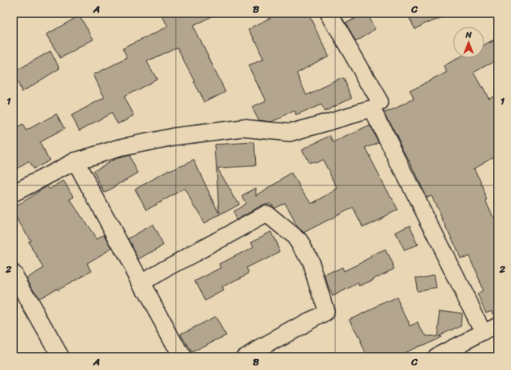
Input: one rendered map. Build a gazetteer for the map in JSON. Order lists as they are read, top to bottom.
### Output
{
  "north": "top",
  "grid": {
    "columns": ["A", "B", "C"],
    "rows": ["1", "2"]
  }
}
